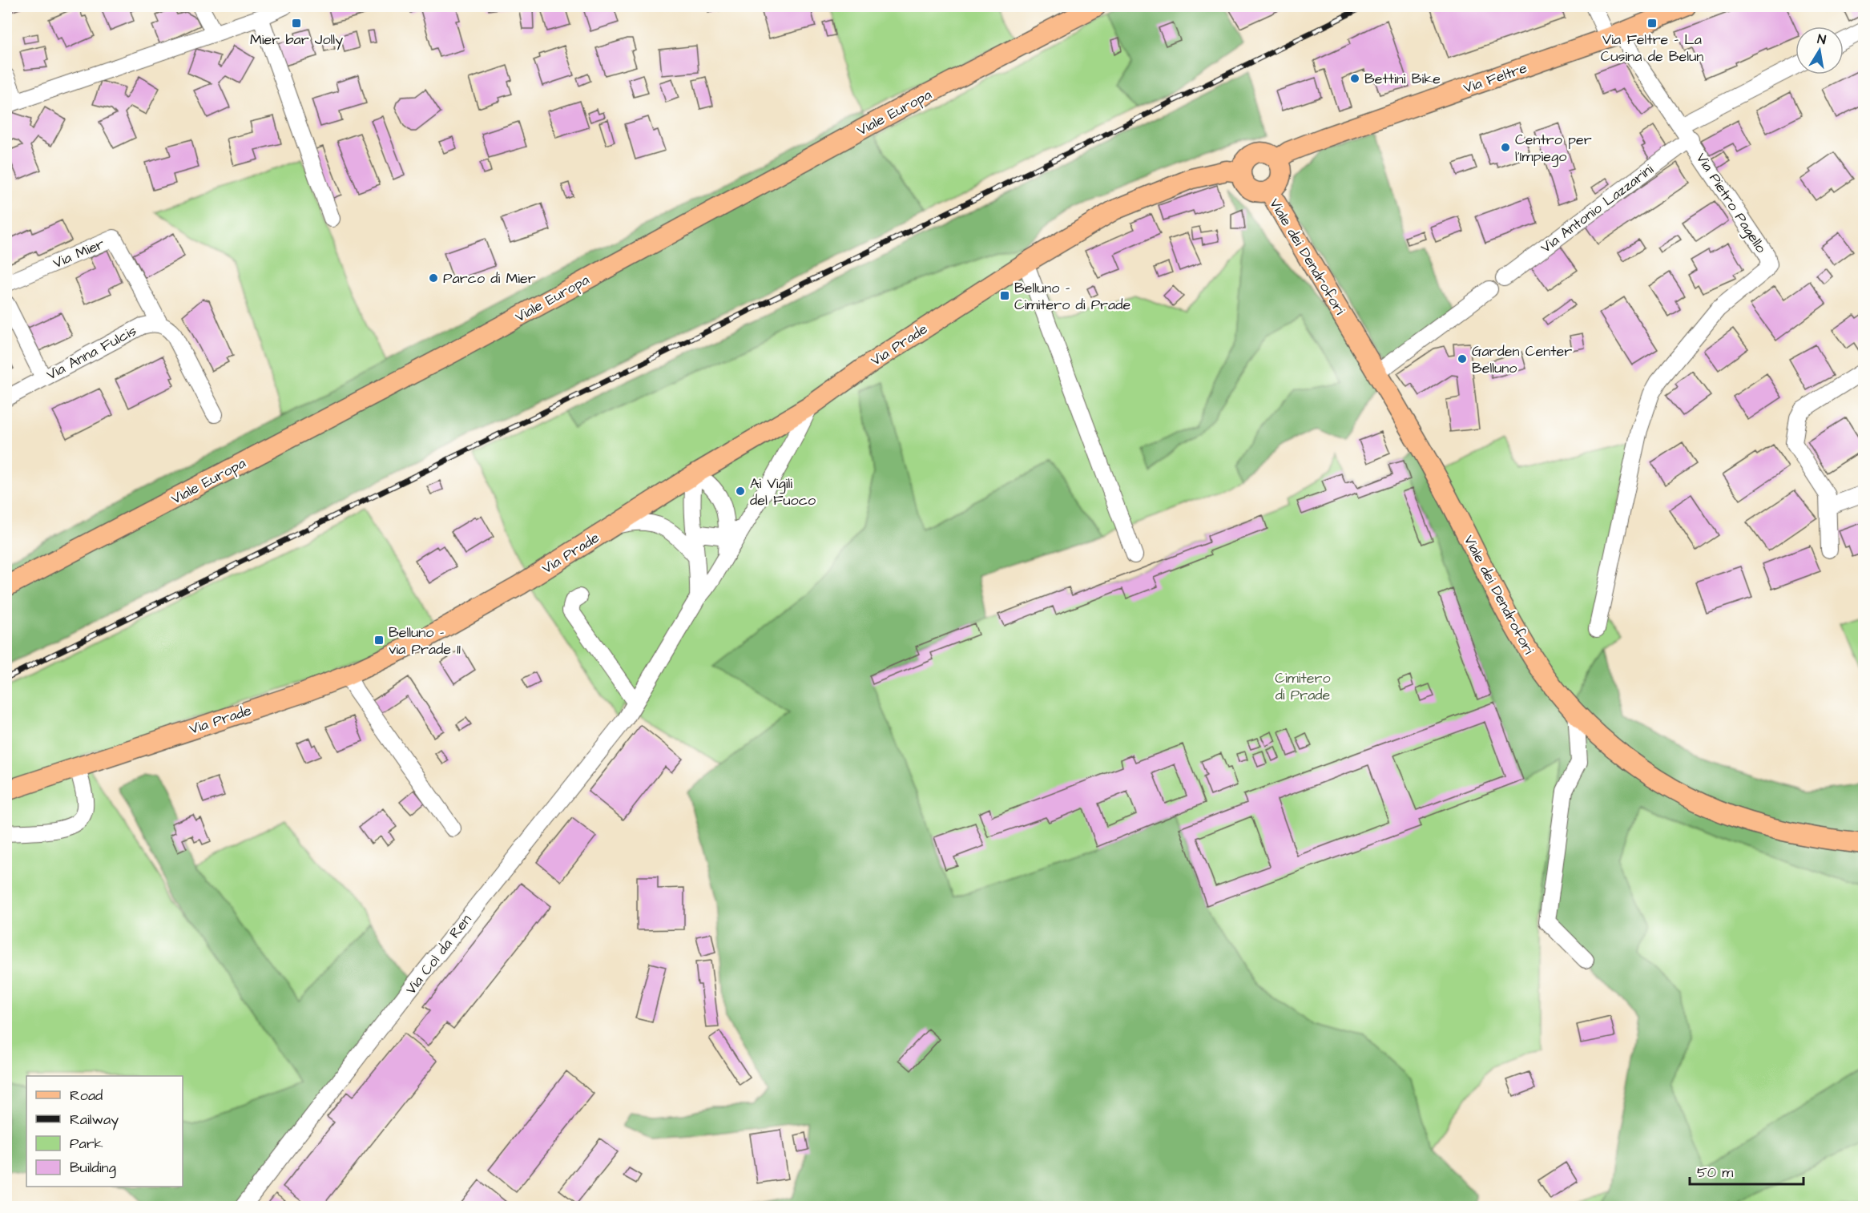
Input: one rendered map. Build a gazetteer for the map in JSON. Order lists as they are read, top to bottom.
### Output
{
  "streets": {
    "main road": [
      "Via Feltre",
      "Viale Europa",
      "Viale dei Dendrofori",
      "Via Prade"
    ],
    "street": [
      "Via Pietro Pagello",
      "Via Antonio Lazzarini",
      "Via Mier",
      "Via Anna Fulcis",
      "Via Col da Ren"
    ]
  },
  "crossings": [
    ["Via Feltre", "Via Pietro Pagello"],
    ["Via Feltre", "Viale dei Dendrofori"],
    ["Via Feltre", "Via Prade"],
    ["Via Pietro Pagello", "Via Antonio Lazzarini"],
    ["Via Mier", "Via Anna Fulcis"],
    ["Viale dei Dendrofori", "Via Prade"],
    ["Via Prade", "Via Col da Ren"]
  ],
  "parks": ["Cimitero di Prade"],
  "places": {
    "transit": [
      "Mier bar Jolly",
      "Via Feltre - La Cusina de Belun",
      "Belluno - Cimitero di Prade",
      "Belluno - via Prade 11"
    ],
    "other": [
      "Bettini Bike",
      "Centro per l'Impiego",
      "Parco di Mier",
      "Garden Center Belluno",
      "Ai Vigili del Fuoco"
    ]
  },
  "legend": [
    "Road",
    "Railway",
    "Park",
    "Building"
  ],
  "scale_bar": "50 m",
  "north": "top"
}
